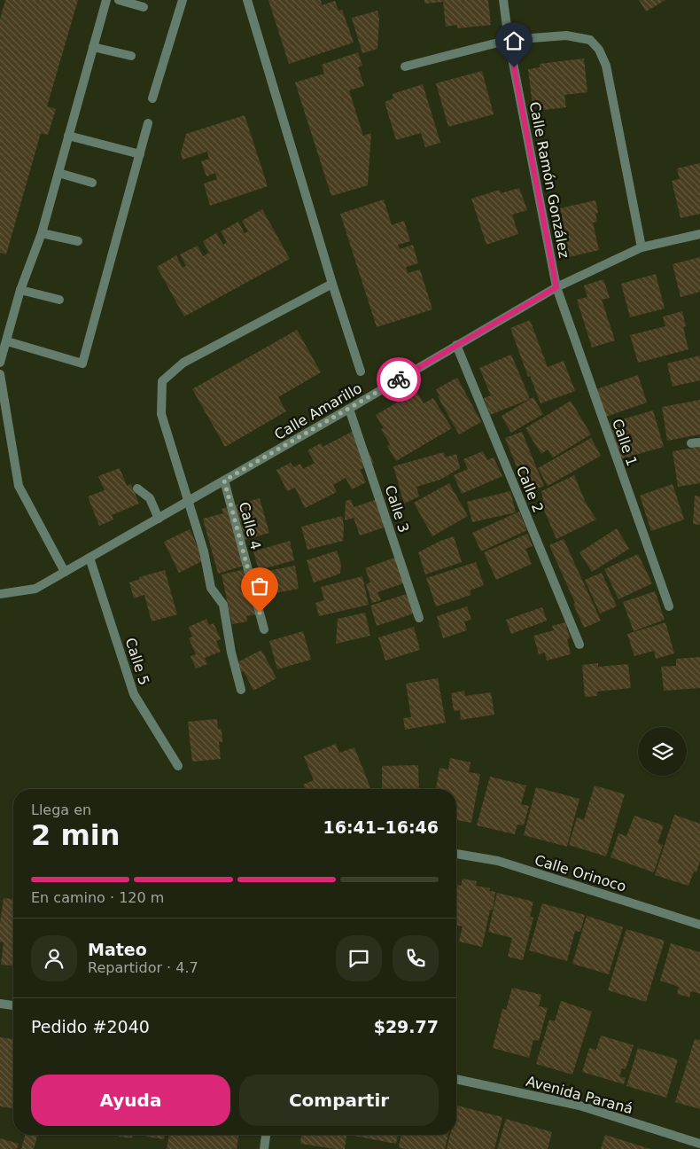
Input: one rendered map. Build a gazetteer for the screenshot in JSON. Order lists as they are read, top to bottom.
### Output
{
  "streets": {
    "street": [
      "Calle Ramón González",
      "Calle Amarillo",
      "Calle 1",
      "Calle 2",
      "Calle 3",
      "Calle 4",
      "Calle 5",
      "Calle Orinoco",
      "Avenida Paraná"
    ]
  },
  "crossings": [
    ["Calle Ramón González", "Calle Amarillo"],
    ["Calle Ramón González", "Calle 1"],
    ["Calle Amarillo", "Calle 1"],
    ["Calle Amarillo", "Calle 2"],
    ["Calle Amarillo", "Calle 3"],
    ["Calle Amarillo", "Calle 4"],
    ["Calle Amarillo", "Calle 5"]
  ],
  "page": {
    "heading": ["2 min", "Llega en", "16:41–16:46"],
    "panel": [
      "Mateo",
      "Repartidor · 4.7",
      "Pedido #2040",
      "$29.77"
    ],
    "bar": "En camino · 120 m",
    "buttons": ["Ayuda", "Compartir"]
  }
}
